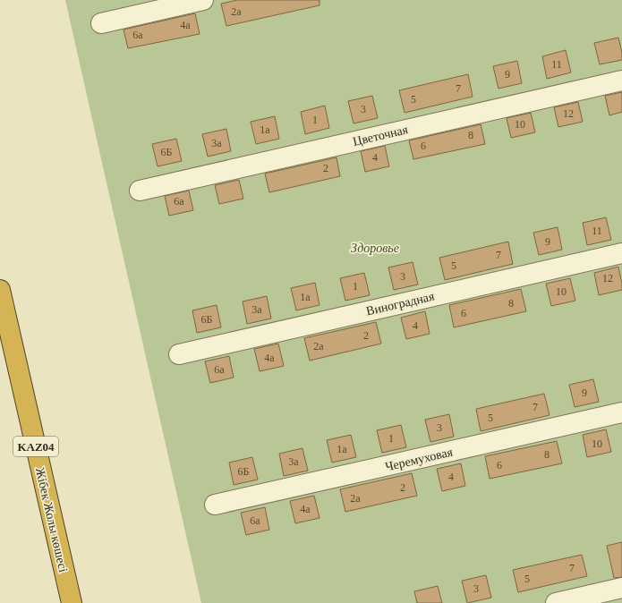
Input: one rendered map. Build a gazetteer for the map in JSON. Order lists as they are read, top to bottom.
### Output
{
  "streets": {
    "highway": ["KАZ04", "Жібек Жолы көшесі"],
    "street": ["Цветочная", "Виноградная", "Черемуховая"]
  },
  "parks": ["Здоровье"],
  "house_numbers": [
    "2а",
    "4а",
    "6а",
    "11",
    "9",
    "7",
    "5",
    "3",
    "12",
    "1",
    "10",
    "1а",
    "8",
    "3а",
    "6",
    "6Б",
    "4",
    "2",
    "6а",
    "11",
    "9",
    "7",
    "5",
    "3",
    "12",
    "1",
    "10",
    "1а",
    "8",
    "3а",
    "6",
    "6Б",
    "4",
    "2",
    "2а",
    "4а",
    "6а",
    "9",
    "7",
    "5",
    "3",
    "1",
    "10",
    "1а",
    "8",
    "3а",
    "6",
    "6Б",
    "4",
    "2",
    "2а",
    "4а",
    "6а",
    "7",
    "5",
    "3"
  ]
}
